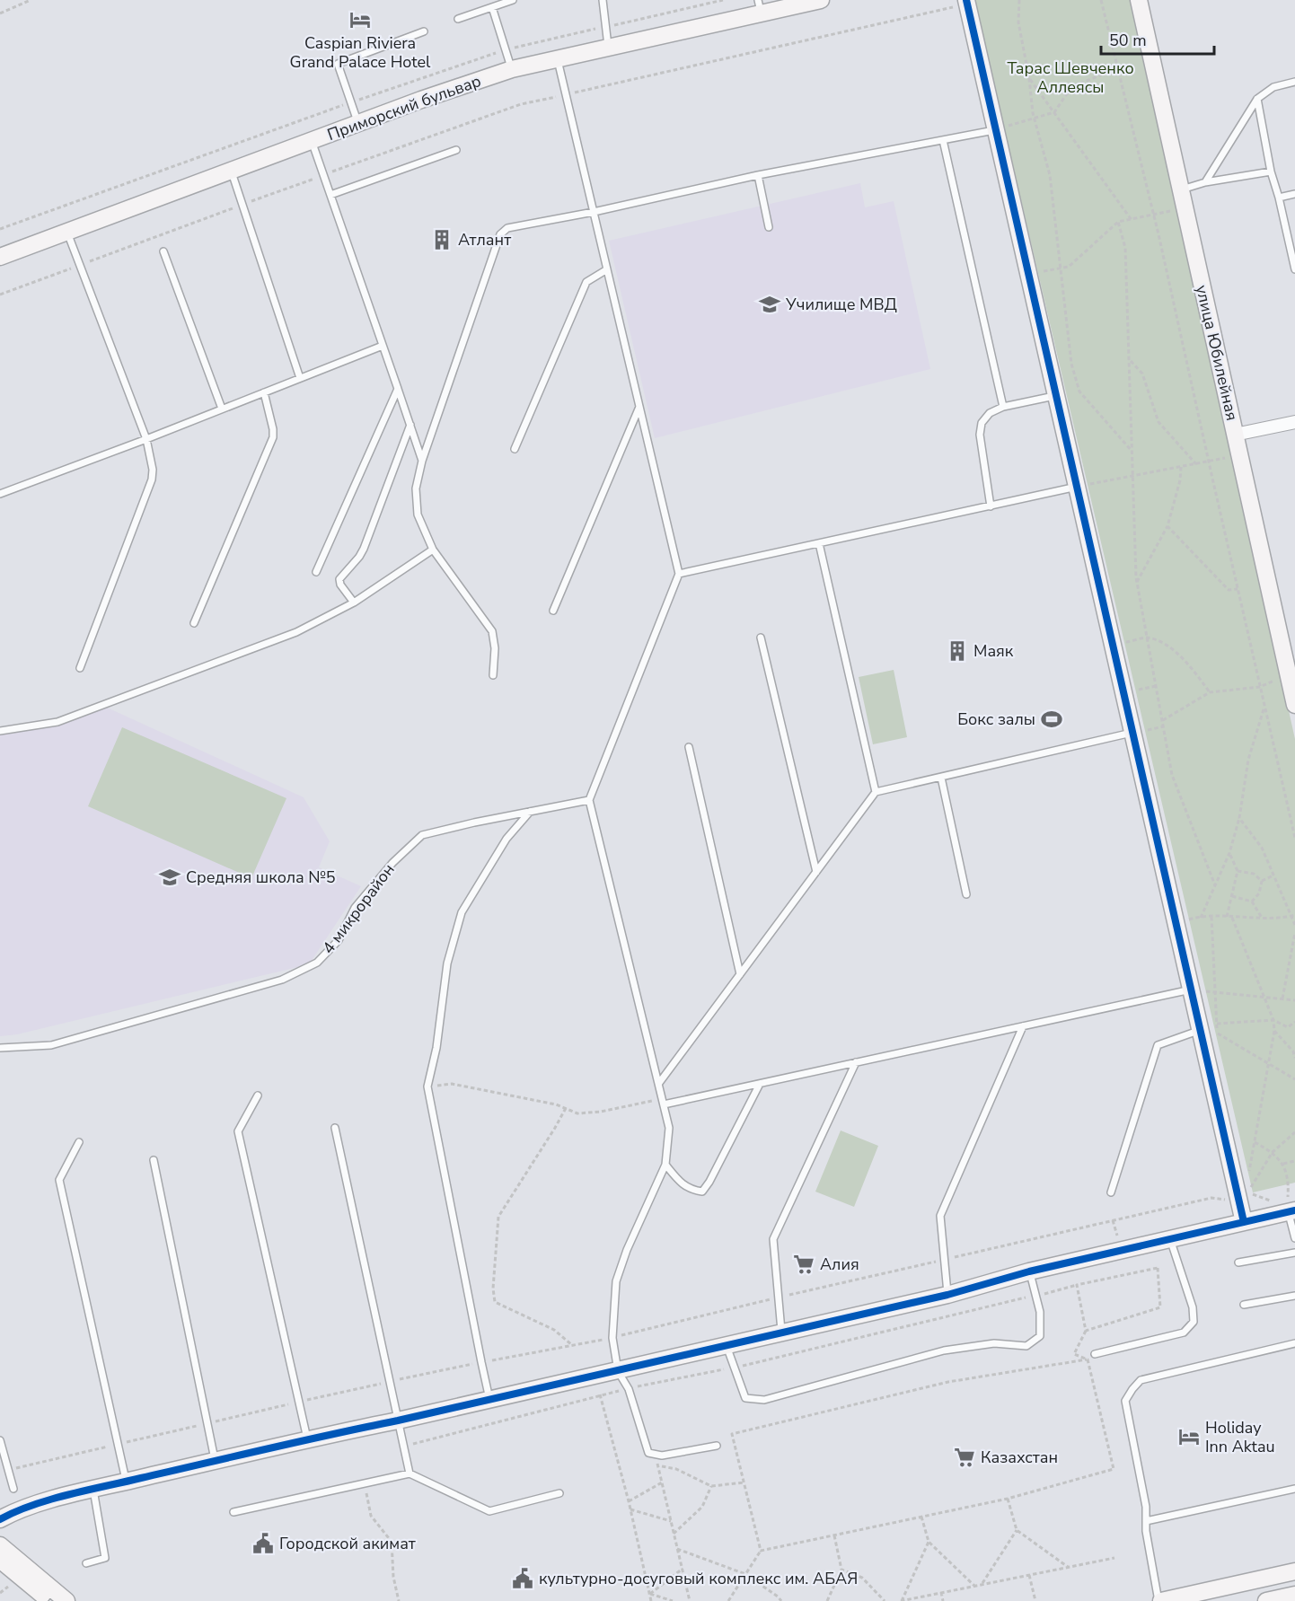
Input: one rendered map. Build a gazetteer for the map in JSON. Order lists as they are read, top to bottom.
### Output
{
  "streets": {
    "street": ["Приморский бульвар", "улица Юбилейная"],
    "lane": ["4 микрорайон"]
  },
  "parks": ["Тарас Шевченко Аллеясы"],
  "places": {
    "hotel": ["Caspian Riviera Grand Palace Hotel", "Holiday Inn Aktau"],
    "building": ["Атлант", "Маяк"],
    "school or university": ["Училище МВД", "Средняя школа №5"],
    "sports": ["Бокс залы"],
    "supermarket": ["Алия", "Казахстан"],
    "public building": ["Городской акимат", "культурно-досуговый комплекс им. АБАЯ"]
  },
  "scale_bar": "50 m"
}
